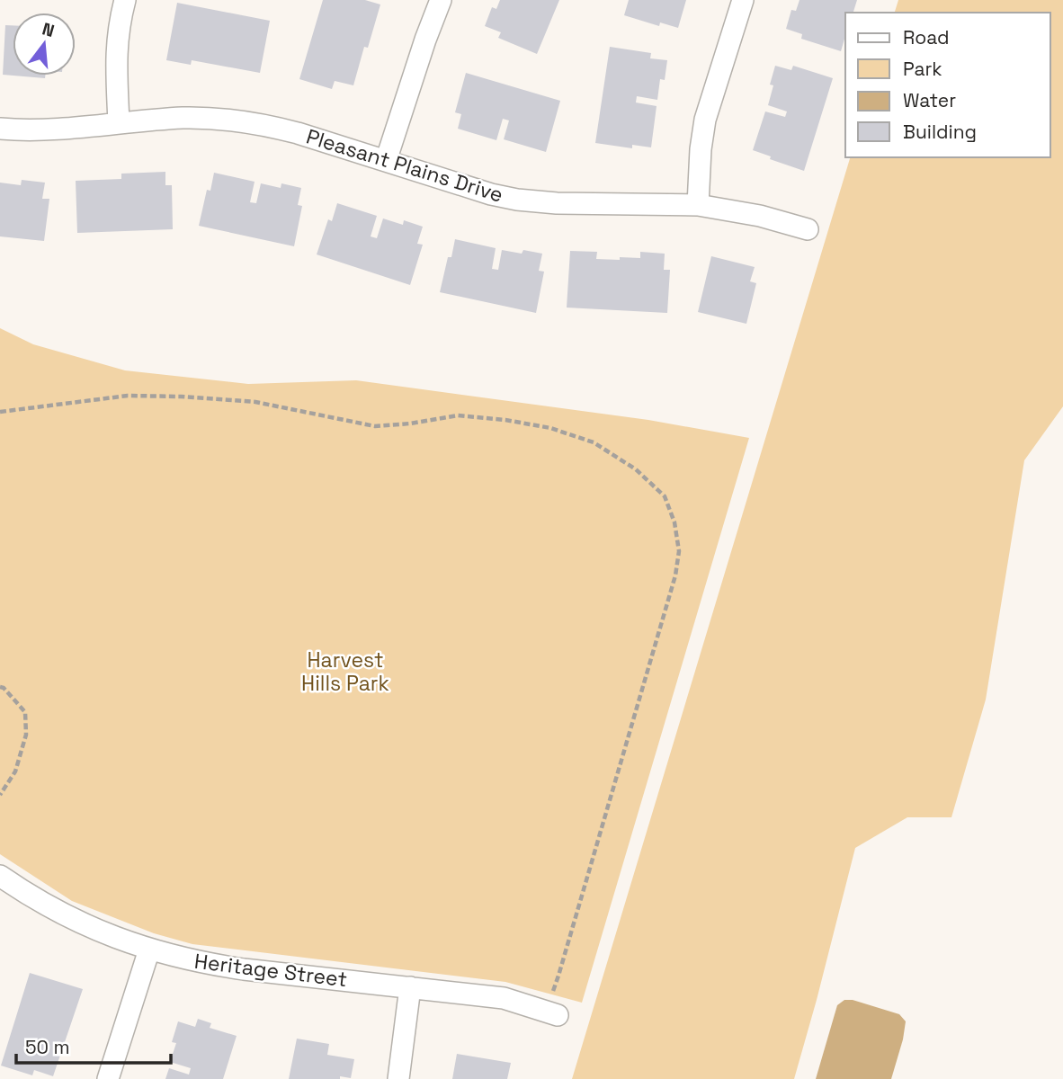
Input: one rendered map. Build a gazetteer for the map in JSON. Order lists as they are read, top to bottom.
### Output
{
  "streets": {
    "street": ["Pleasant Plains Drive", "Heritage Street"]
  },
  "parks": ["Harvest Hills Park"],
  "legend": [
    "Road",
    "Park",
    "Water",
    "Building"
  ],
  "scale_bar": "50 m",
  "north": "top"
}
